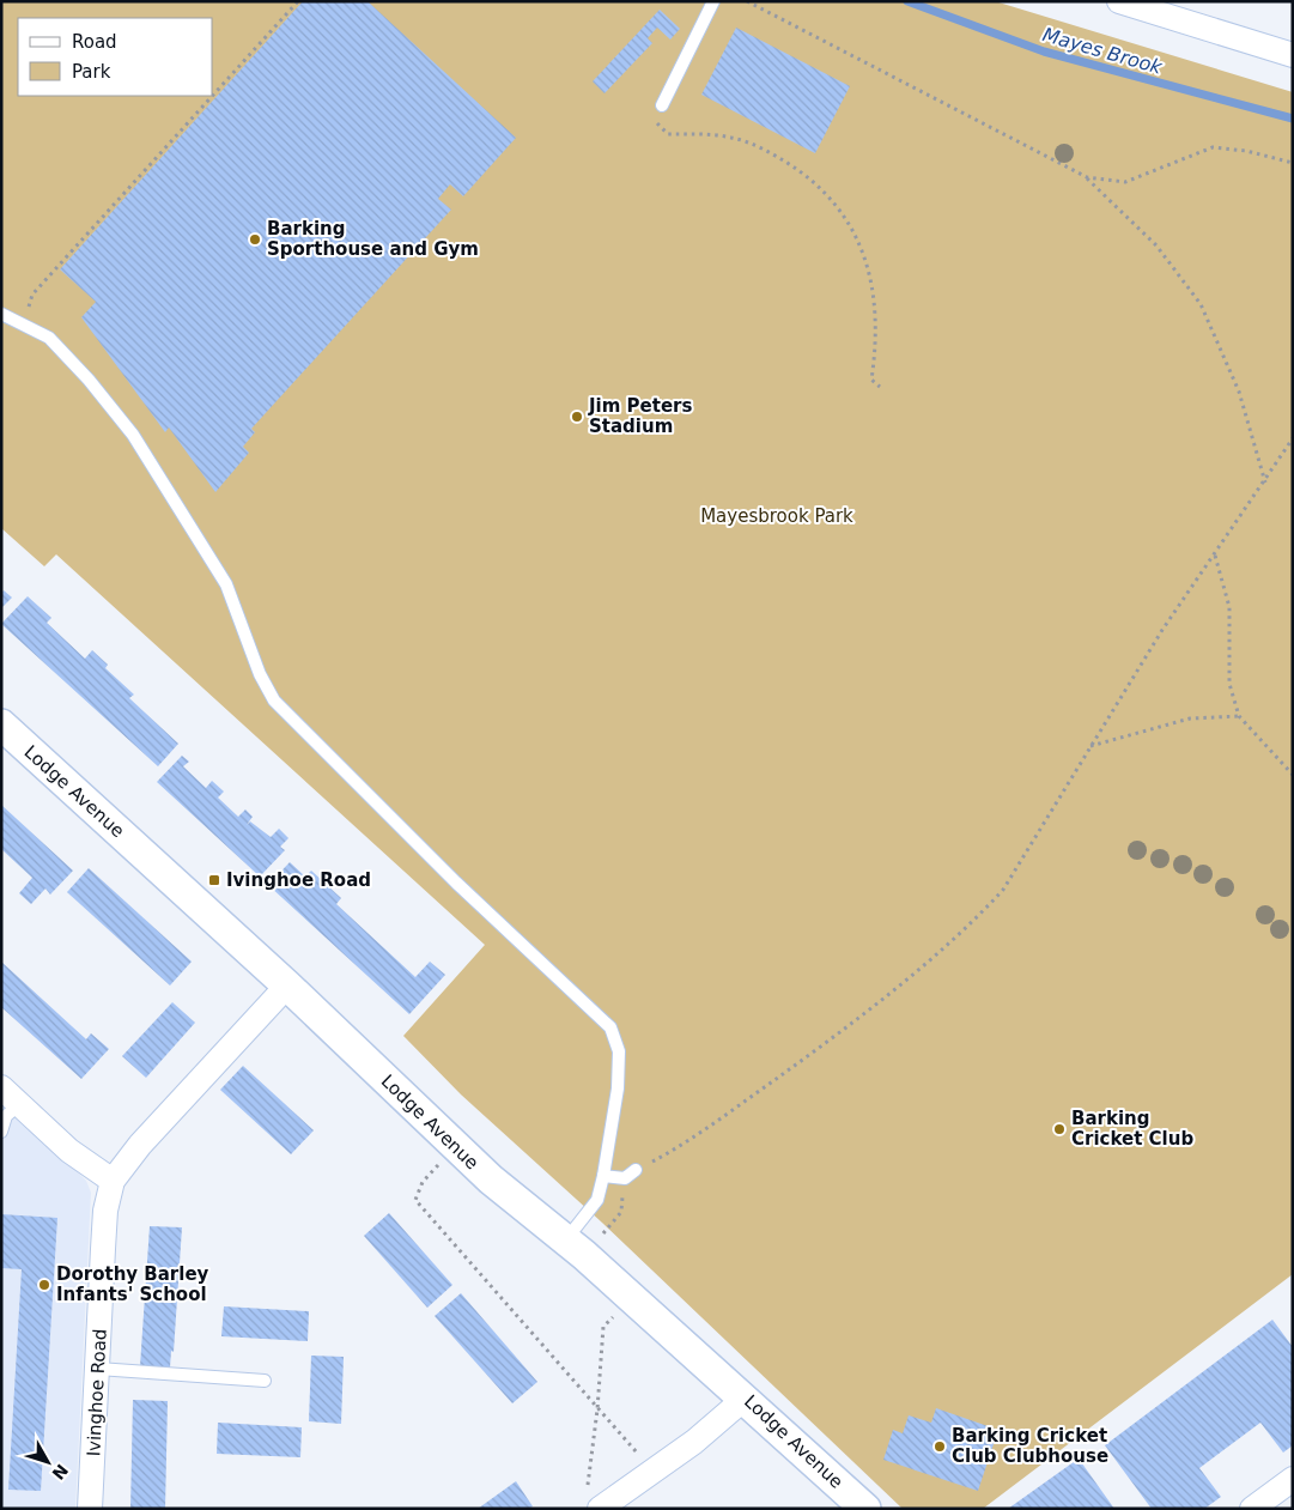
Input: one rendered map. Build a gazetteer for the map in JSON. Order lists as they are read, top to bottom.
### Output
{
  "streets": {
    "street": ["Lodge Avenue", "Ivinghoe Road"]
  },
  "crossings": [
    ["Lodge Avenue", "Ivinghoe Road"]
  ],
  "water": ["Mayes Brook"],
  "parks": ["Mayesbrook Park"],
  "places": {
    "other": [
      "Barking Sporthouse and Gym",
      "Jim Peters Stadium",
      "Barking Cricket Club",
      "Dorothy Barley Infants' School",
      "Barking Cricket Club Clubhouse"
    ],
    "transit": ["Ivinghoe Road"]
  },
  "legend": ["Road", "Park"],
  "north": "bottom right"
}
